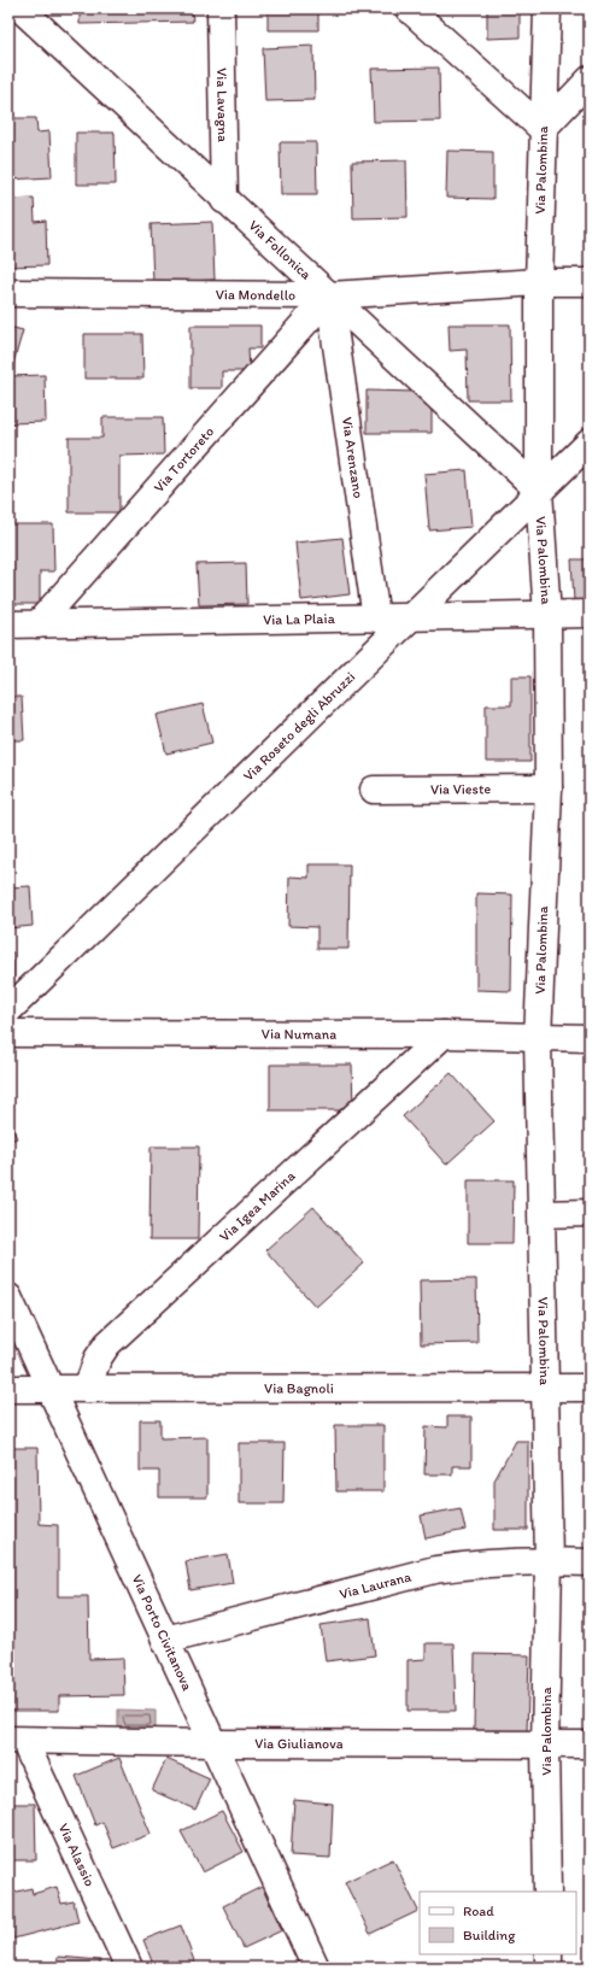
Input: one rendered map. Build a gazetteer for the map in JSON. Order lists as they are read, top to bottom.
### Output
{
  "streets": {
    "street": [
      "Via Lavagna",
      "Via Palombina",
      "Via Follonica",
      "Via Mondello",
      "Via Arenzano",
      "Via Tortoreto",
      "Via La Plaia",
      "Via Roseto degli Abruzzi",
      "Via Vieste",
      "Via Numana",
      "Via Igea Marina",
      "Via Bagnoli",
      "Via Laurana",
      "Via Porto Civitanova",
      "Via Giulianova",
      "Via Alassio"
    ]
  },
  "crossings": [
    ["Via Lavagna", "Via Follonica"],
    ["Via Palombina", "Via Follonica"],
    ["Via Palombina", "Via Mondello"],
    ["Via Palombina", "Via La Plaia"],
    ["Via Palombina", "Via Roseto degli Abruzzi"],
    ["Via Palombina", "Via Vieste"],
    ["Via Palombina", "Via Numana"],
    ["Via Palombina", "Via Bagnoli"],
    ["Via Palombina", "Via Laurana"],
    ["Via Palombina", "Via Giulianova"],
    ["Via Follonica", "Via Mondello"],
    ["Via Follonica", "Via Arenzano"],
    ["Via Follonica", "Via Tortoreto"],
    ["Via Follonica", "Via Roseto degli Abruzzi"],
    ["Via Mondello", "Via Arenzano"],
    ["Via Mondello", "Via Tortoreto"],
    ["Via Arenzano", "Via Tortoreto"],
    ["Via Arenzano", "Via La Plaia"],
    ["Via Tortoreto", "Via La Plaia"],
    ["Via La Plaia", "Via Roseto degli Abruzzi"],
    ["Via Numana", "Via Igea Marina"],
    ["Via Igea Marina", "Via Bagnoli"],
    ["Via Bagnoli", "Via Porto Civitanova"],
    ["Via Laurana", "Via Porto Civitanova"],
    ["Via Porto Civitanova", "Via Giulianova"],
    ["Via Giulianova", "Via Alassio"]
  ],
  "legend": ["Road", "Building"]
}
